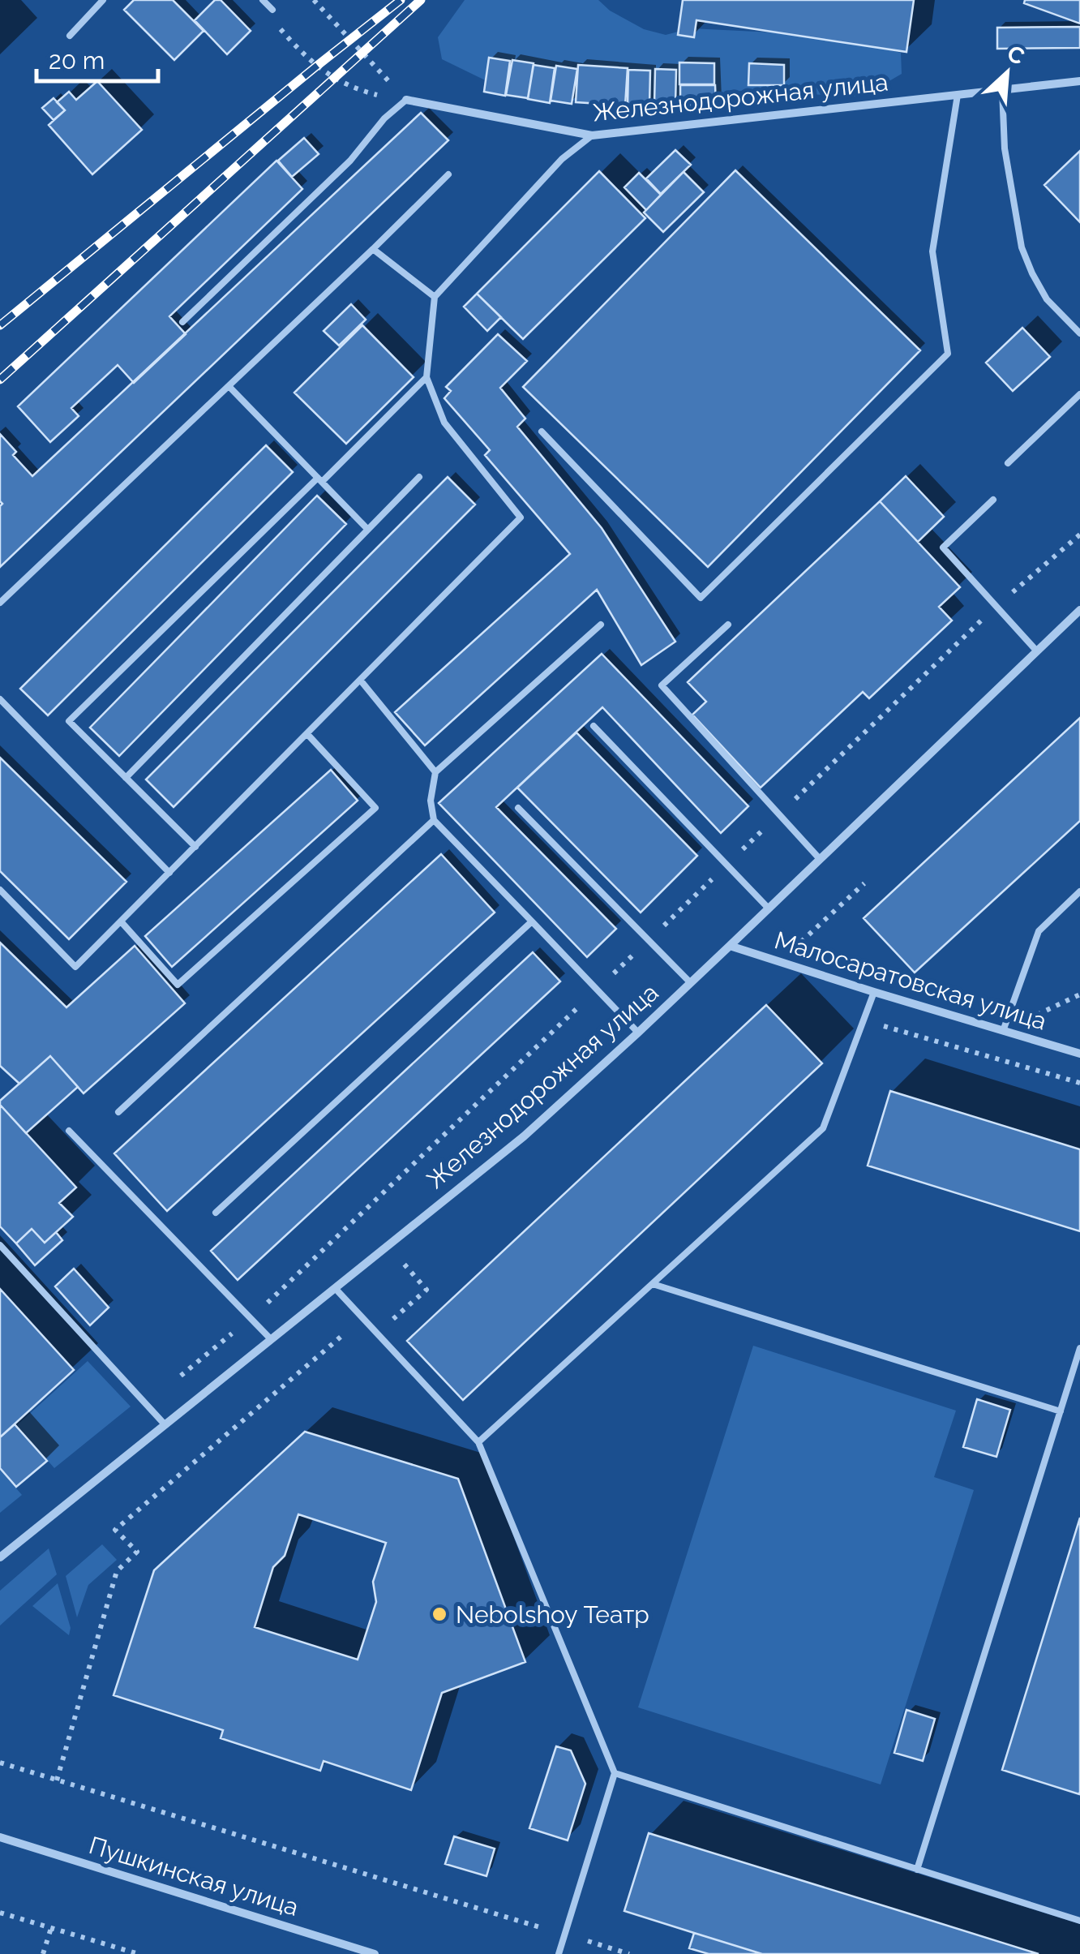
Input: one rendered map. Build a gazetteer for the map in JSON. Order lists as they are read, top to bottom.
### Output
{
  "streets": {
    "street": ["Железнодорожная улица", "Малосаратовская улица", "Пушкинская улица"]
  },
  "crossings": [
    ["Железнодорожная улица", "Малосаратовская улица"]
  ],
  "places": ["Nebolshoy Театр"],
  "scale_bar": "20 m",
  "north": "top right"
}
